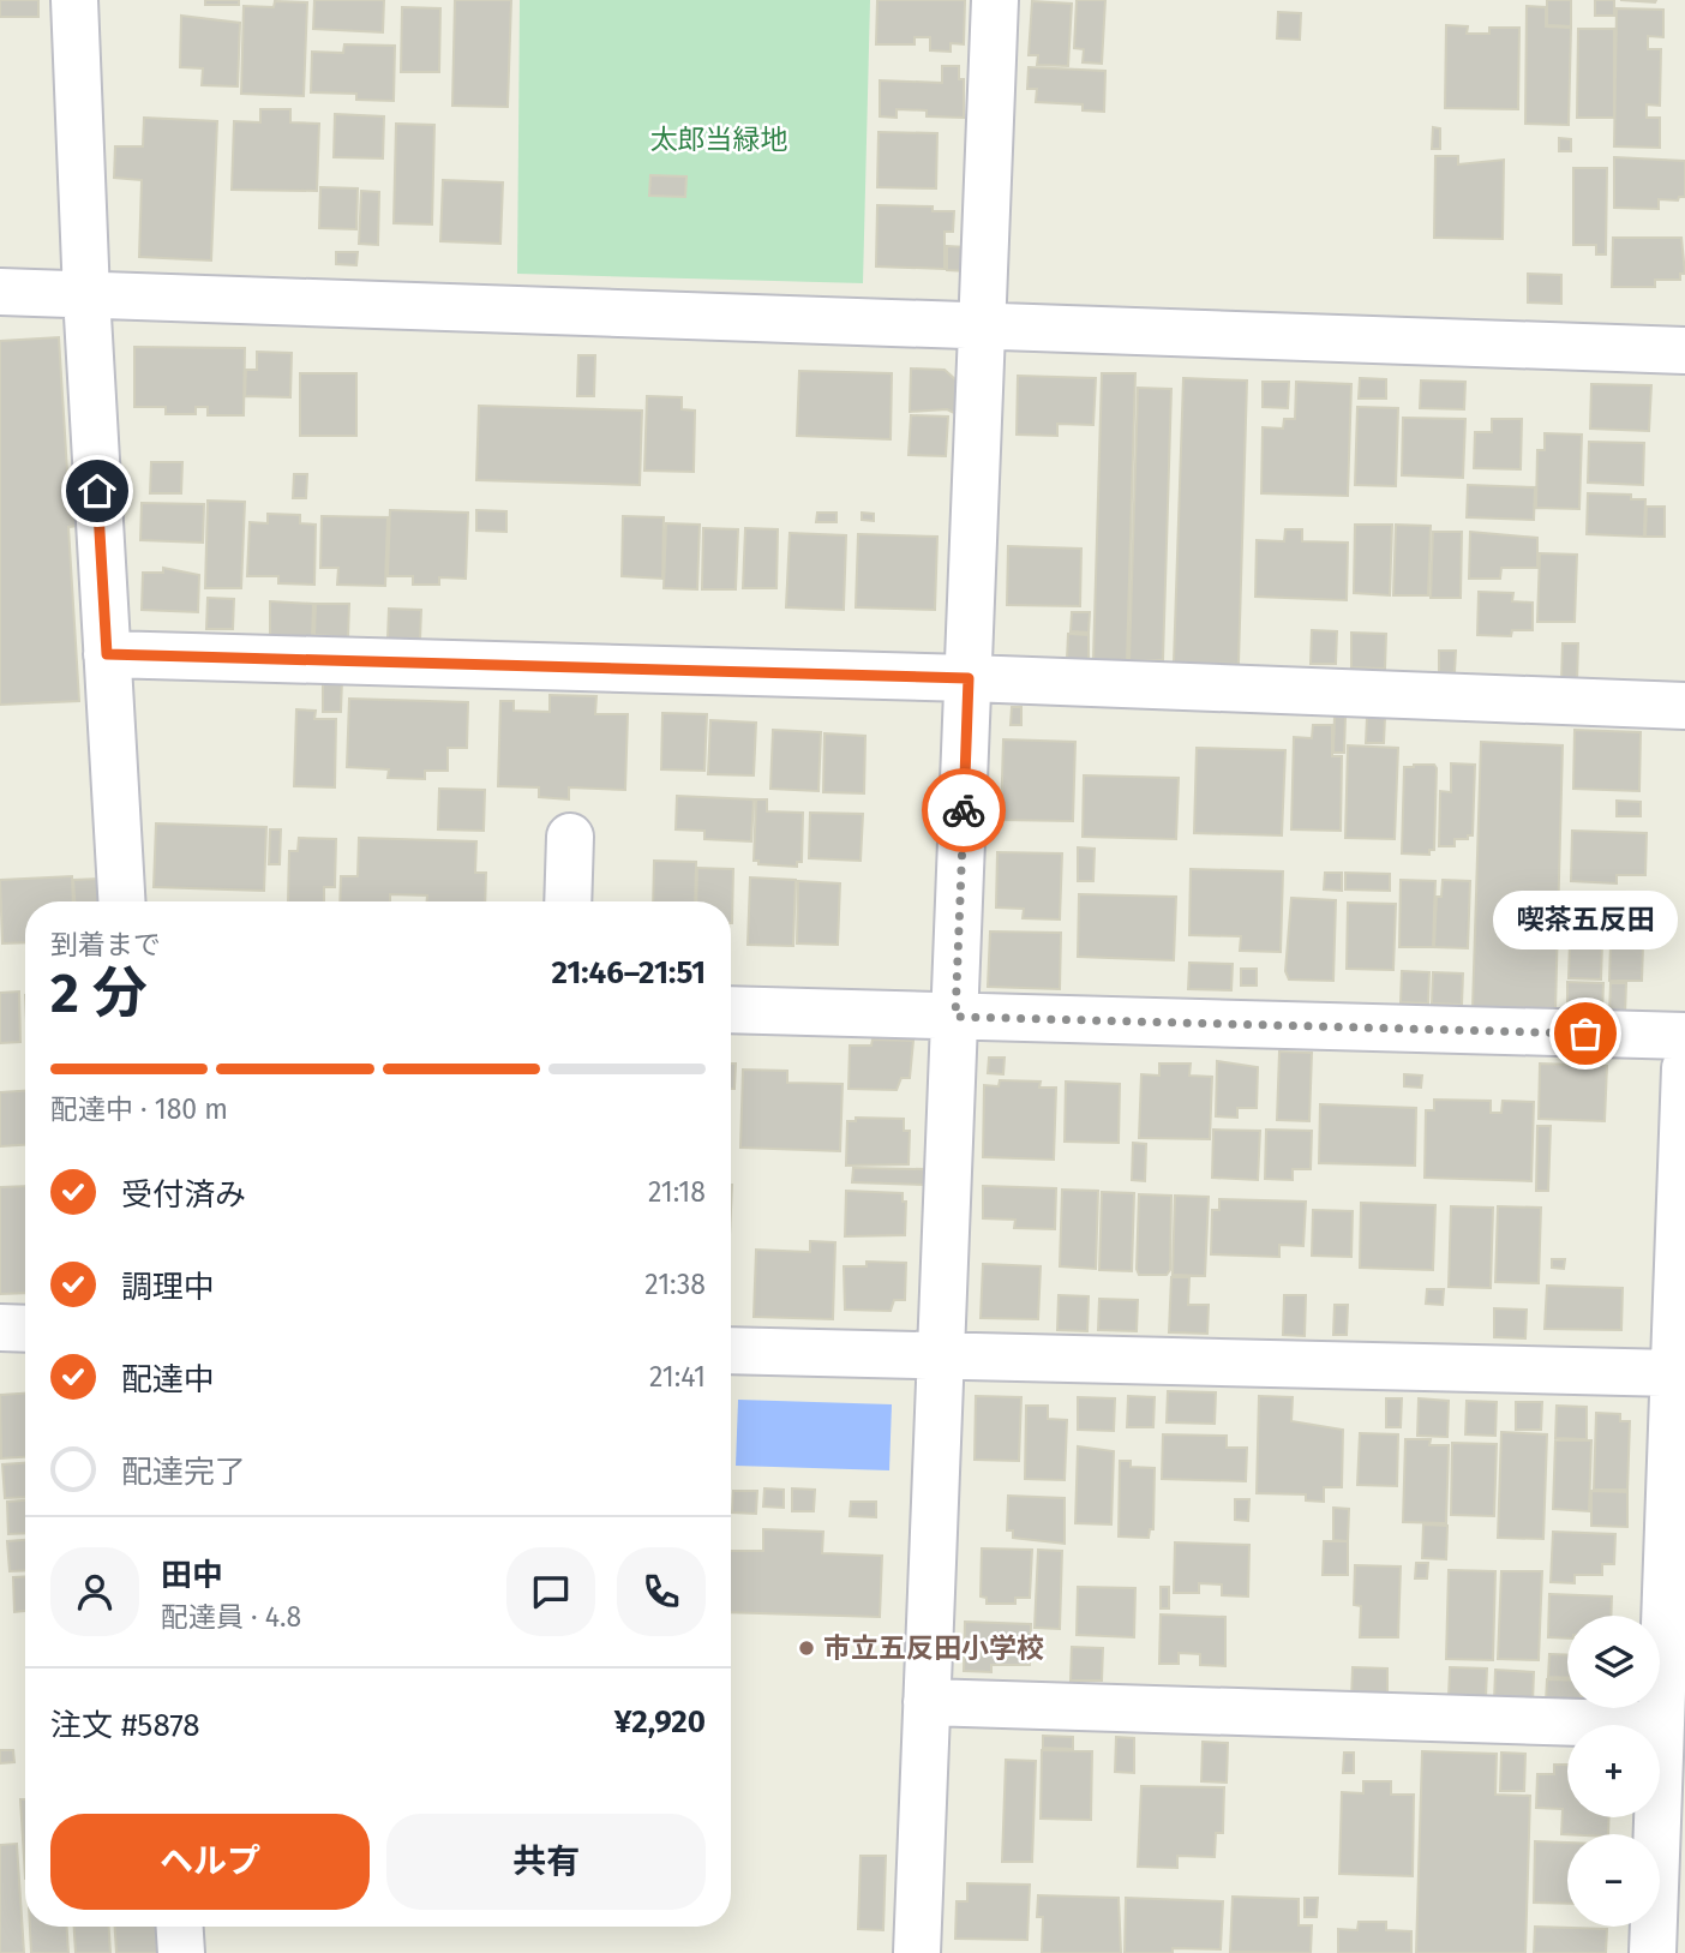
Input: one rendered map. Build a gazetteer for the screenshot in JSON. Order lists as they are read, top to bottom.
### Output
{
  "parks": ["太郎当緑地"],
  "places": ["喫茶五反田", "市立五反田小学校"],
  "page": {
    "bubble": "喫茶五反田",
    "heading": ["2 分", "到着まで", "21:46–21:51"],
    "panel": [
      "田中",
      "配達員 · 4.8",
      "注文 #5878",
      "¥2,920"
    ],
    "bar": "配達中 · 180 m",
    "list": [
      ["受付済み", "21:18"],
      ["調理中", "21:38"],
      ["配達中", "21:41"],
      "配達完了"
    ],
    "map_buttons": ["+", "−"],
    "buttons": ["ヘルプ", "共有"]
  }
}
